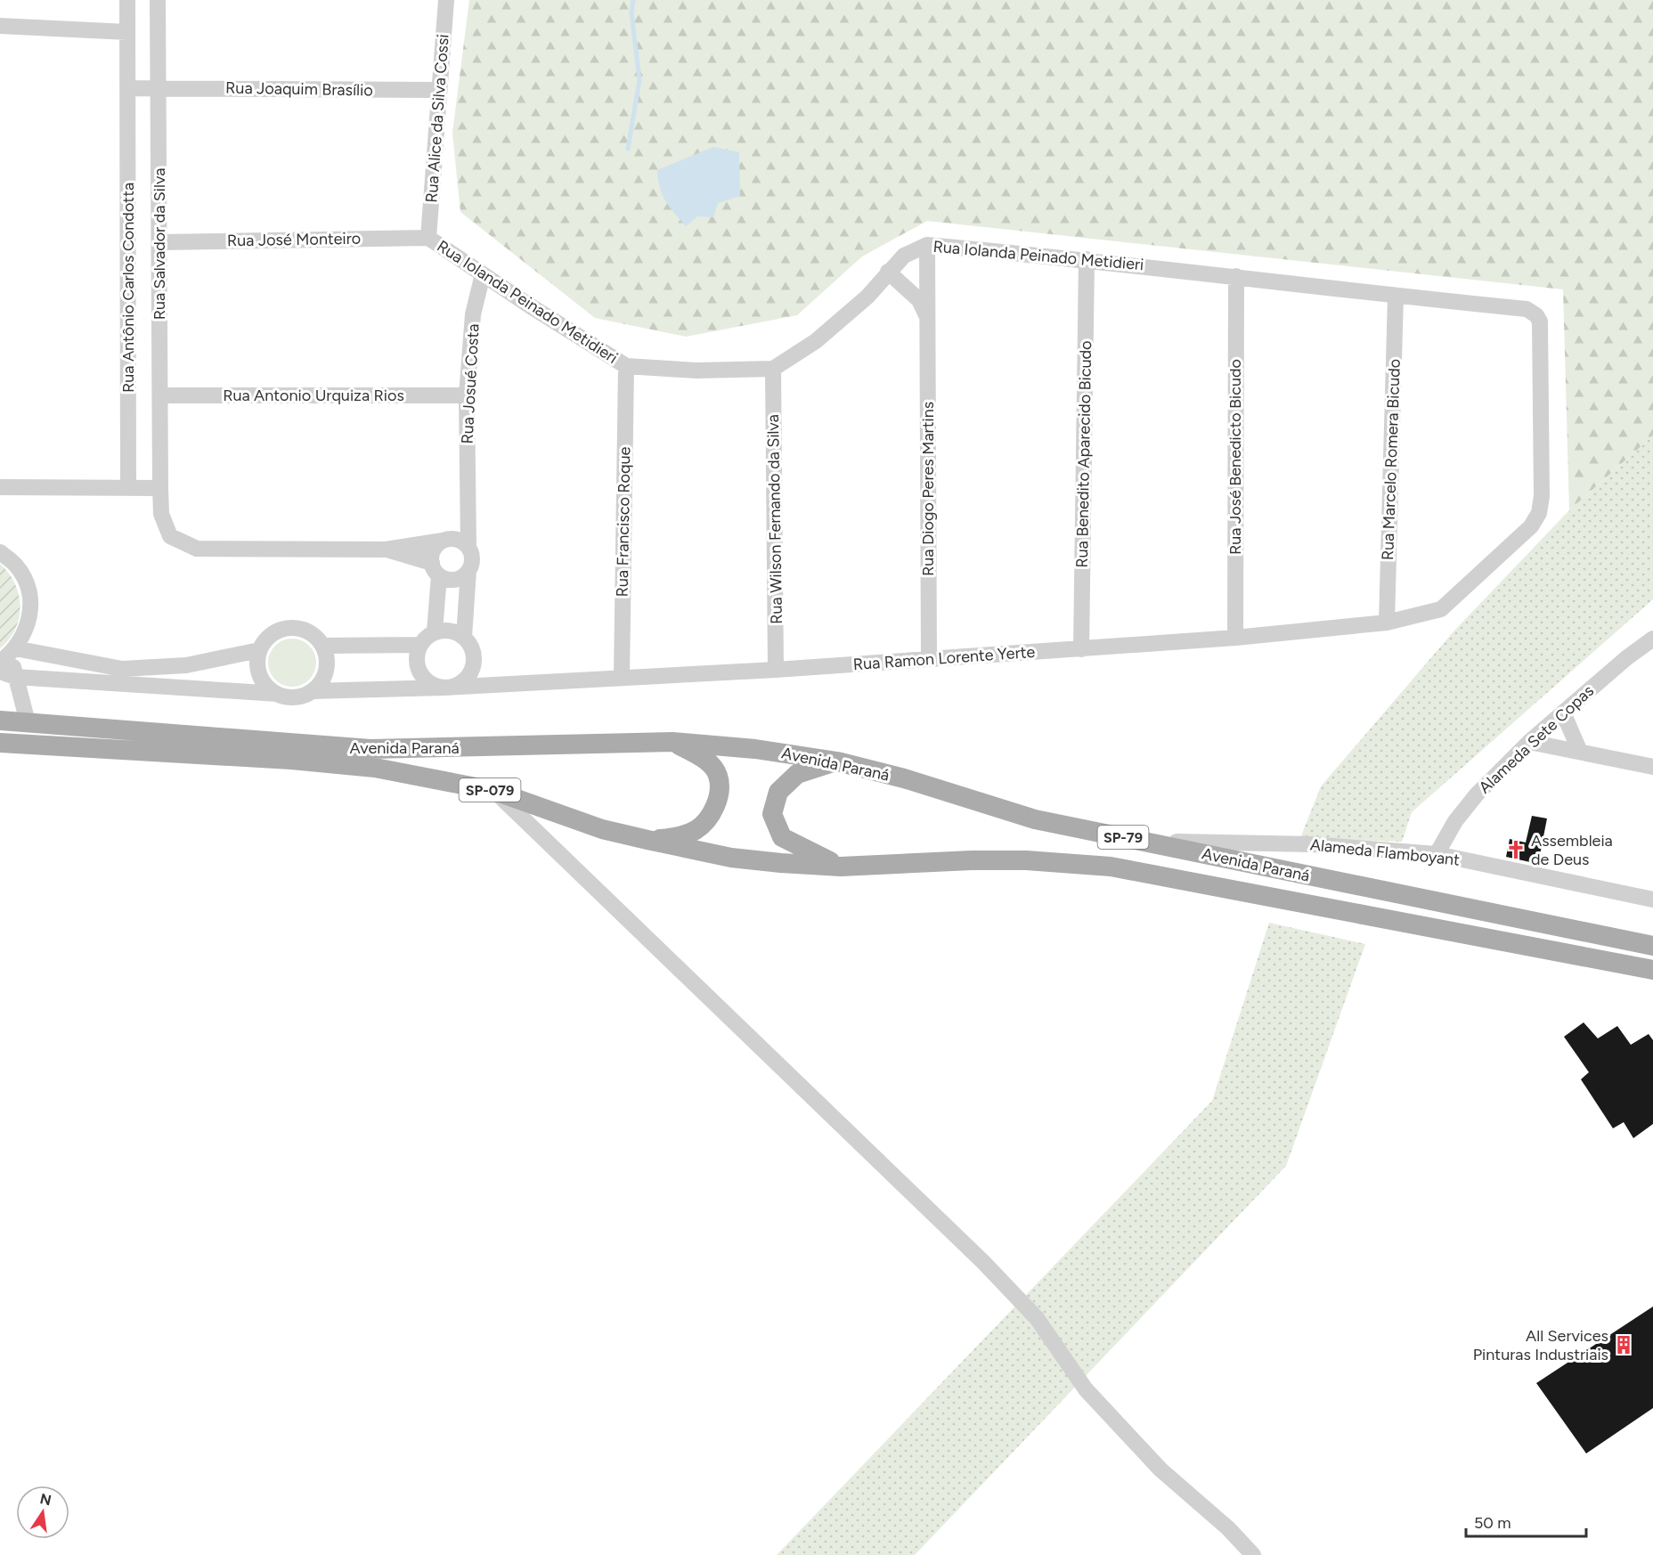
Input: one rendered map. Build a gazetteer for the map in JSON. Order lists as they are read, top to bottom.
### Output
{
  "streets": {
    "main road": ["Avenida Paraná", "SP-079", "SP-79"],
    "street": [
      "Rua Joaquim Brasílio",
      "Rua Alice da Silva Cossi",
      "Rua José Monteiro",
      "Rua Salvador da Silva",
      "Rua Iolanda Peinado Metidieri",
      "Rua Antônio Carlos Condotta",
      "Rua Josué Costa",
      "Rua Antonio Urquiza Rios",
      "Rua Benedito Aparecido Bicudo",
      "Rua José Benedicto Bicudo",
      "Rua Marcelo Romera Bicudo",
      "Rua Diogo Peres Martins",
      "Rua Wilson Fernando da Silva",
      "Rua Francisco Roque",
      "Rua Ramon Lorente Yerte",
      "Alameda Sete Copas",
      "Alameda Flamboyant"
    ]
  },
  "crossings": [
    ["Rua Joaquim Brasílio", "Rua Alice da Silva Cossi"],
    ["Rua Joaquim Brasílio", "Rua Salvador da Silva"],
    ["Rua Alice da Silva Cossi", "Rua José Monteiro"],
    ["Rua Alice da Silva Cossi", "Rua Iolanda Peinado Metidieri"],
    ["Rua José Monteiro", "Rua Salvador da Silva"],
    ["Rua José Monteiro", "Rua Iolanda Peinado Metidieri"],
    ["Rua Salvador da Silva", "Rua Antonio Urquiza Rios"],
    ["Rua Iolanda Peinado Metidieri", "Rua Josué Costa"],
    ["Rua Iolanda Peinado Metidieri", "Rua Benedito Aparecido Bicudo"],
    ["Rua Iolanda Peinado Metidieri", "Rua José Benedicto Bicudo"],
    ["Rua Iolanda Peinado Metidieri", "Rua Marcelo Romera Bicudo"],
    ["Rua Iolanda Peinado Metidieri", "Rua Diogo Peres Martins"],
    ["Rua Iolanda Peinado Metidieri", "Rua Wilson Fernando da Silva"],
    ["Rua Iolanda Peinado Metidieri", "Rua Francisco Roque"],
    ["Rua Iolanda Peinado Metidieri", "Rua Ramon Lorente Yerte"],
    ["Rua Josué Costa", "Rua Antonio Urquiza Rios"],
    ["Rua Benedito Aparecido Bicudo", "Rua Ramon Lorente Yerte"],
    ["Rua José Benedicto Bicudo", "Rua Ramon Lorente Yerte"],
    ["Rua Marcelo Romera Bicudo", "Rua Ramon Lorente Yerte"],
    ["Rua Diogo Peres Martins", "Rua Ramon Lorente Yerte"],
    ["Rua Wilson Fernando da Silva", "Rua Ramon Lorente Yerte"],
    ["Rua Francisco Roque", "Rua Ramon Lorente Yerte"],
    ["Alameda Sete Copas", "Alameda Flamboyant"],
    ["Avenida Paraná", "Alameda Flamboyant"]
  ],
  "places": {
    "church": ["Assembleia de Deus"],
    "building": ["All Services Pinturas Industriais"]
  },
  "scale_bar": "50 m",
  "north": "top"
}
